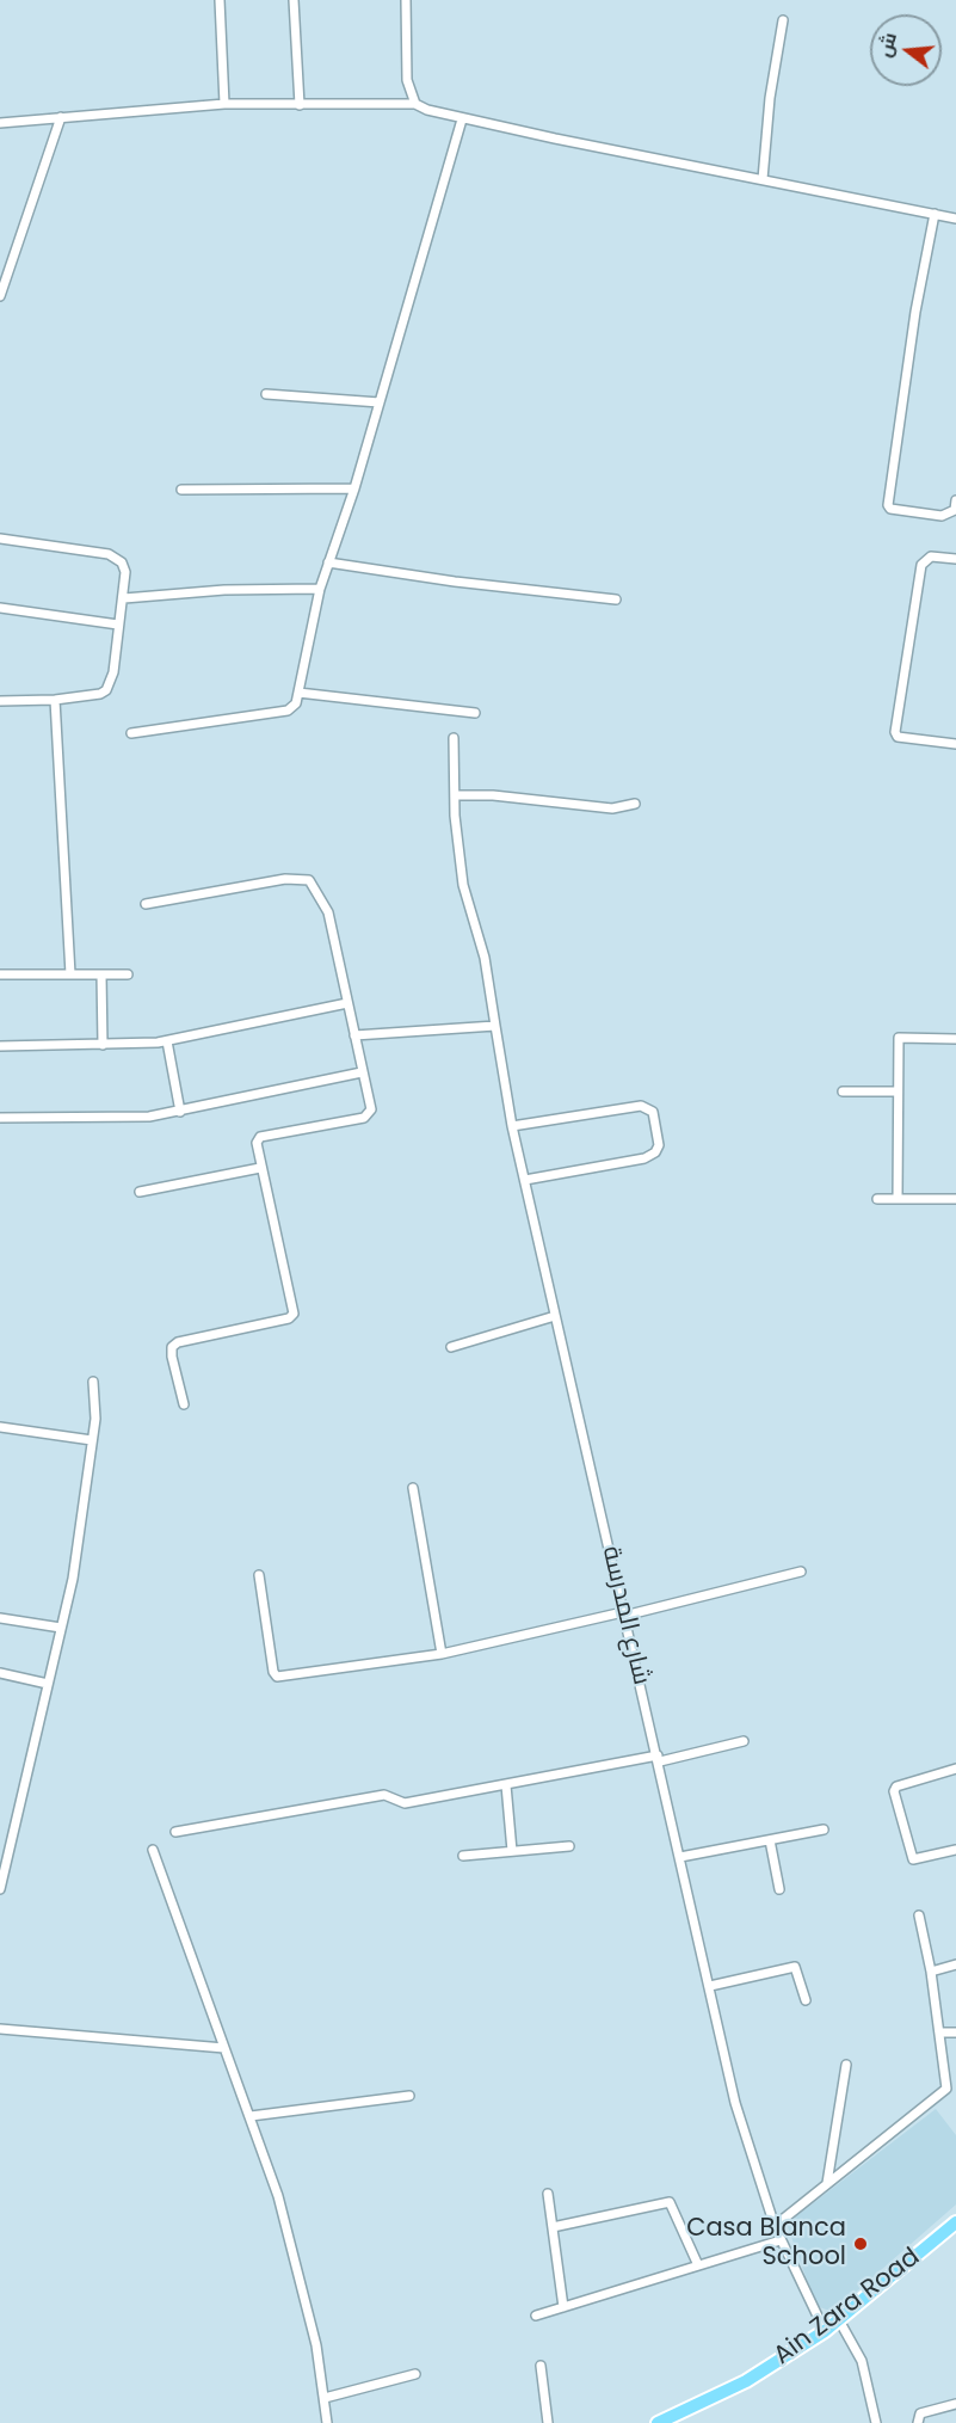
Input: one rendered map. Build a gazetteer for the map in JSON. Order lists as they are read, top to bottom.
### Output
{
  "streets": {
    "main road": ["Ain Zara Road"],
    "street": ["شارع المدرسة"]
  },
  "crossings": [
    ["شارع المدرسة", "Ain Zara Road"]
  ],
  "places": ["Casa Blanca School"],
  "north": "left"
}
